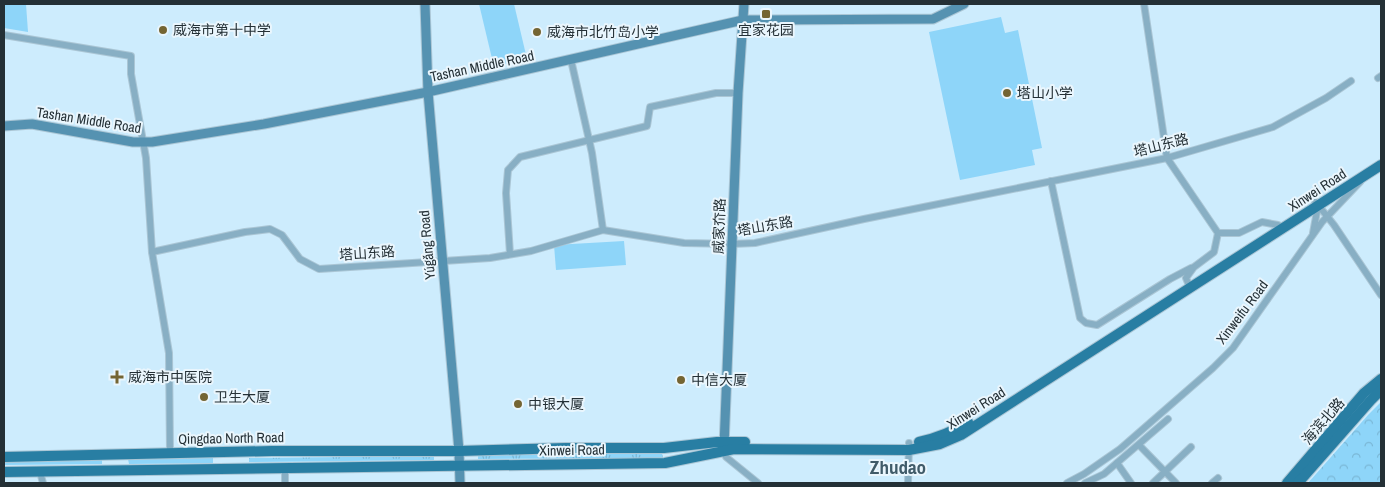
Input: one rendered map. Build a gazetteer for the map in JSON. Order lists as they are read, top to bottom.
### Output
{
  "streets": {
    "main road": ["Xinwei Road", "海滨北路", "Qingdao North Road"],
    "street": [
      "Tashan Middle Road",
      "塔山东路",
      "威家夼路",
      "Yúgǎng Road",
      "Xinweifu Road"
    ]
  },
  "crossings": [
    ["Tashan Middle Road", "威家夼路"],
    ["Tashan Middle Road", "Yúgǎng Road"],
    ["塔山东路", "威家夼路"],
    ["塔山东路", "Yúgǎng Road"],
    ["Xinwei Road", "威家夼路"],
    ["Xinwei Road", "Yúgǎng Road"],
    ["Xinwei Road", "Xinweifu Road"],
    ["Xinwei Road", "Qingdao North Road"],
    ["Yúgǎng Road", "Qingdao North Road"]
  ],
  "districts": ["Zhudao"],
  "places": {
    "transit": ["宜家花园"],
    "other": [
      "威海市第十中学",
      "威海市北竹岛小学",
      "塔山小学",
      "中信大厦",
      "卫生大厦",
      "中银大厦"
    ],
    "health": ["威海市中医院"]
  }
}
